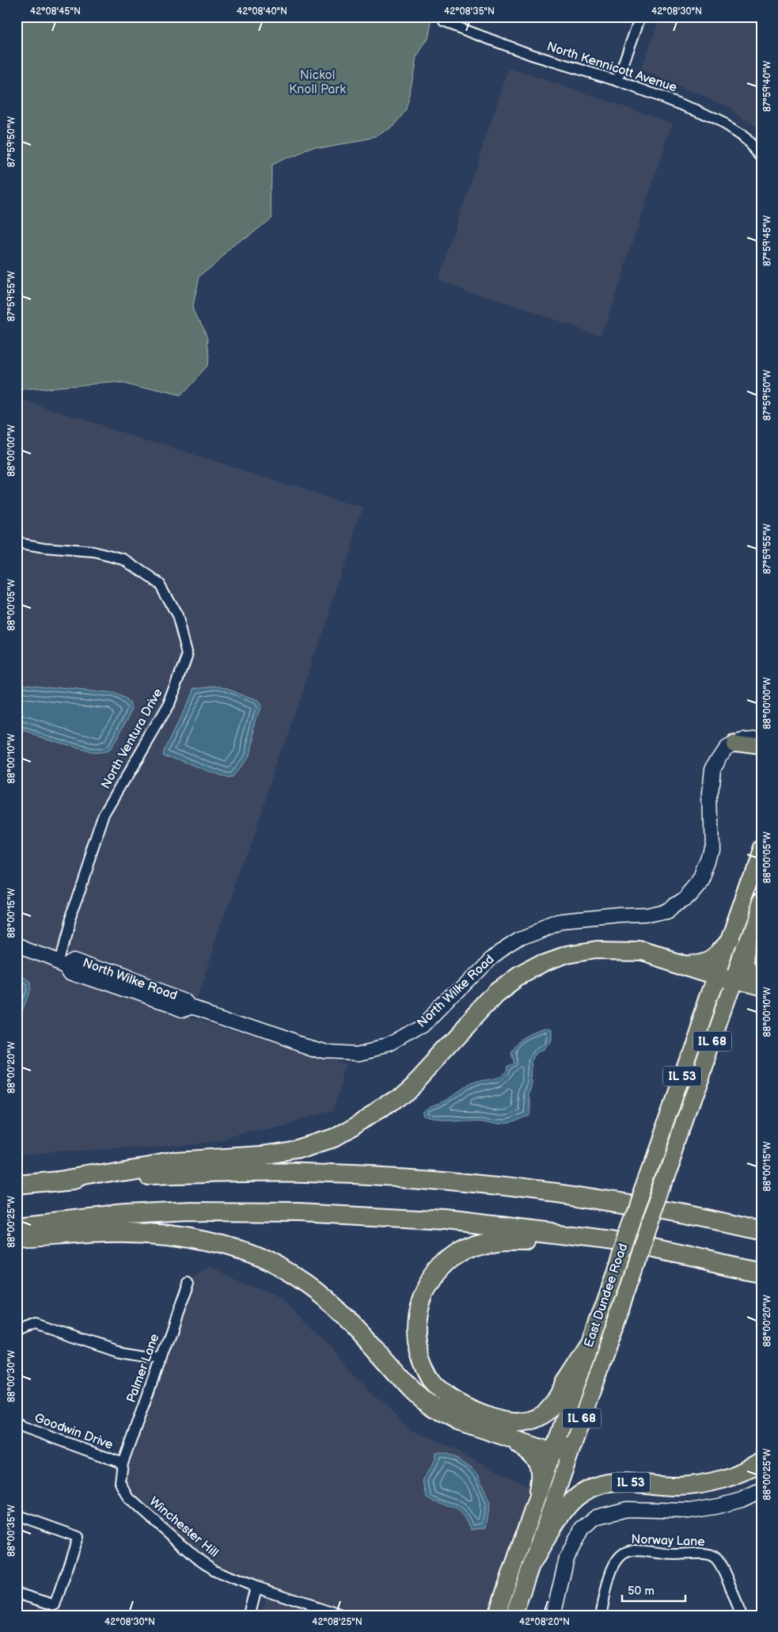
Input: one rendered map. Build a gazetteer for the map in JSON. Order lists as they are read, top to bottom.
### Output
{
  "streets": {
    "highway": ["IL 53"],
    "main road": ["IL 68", "East Dundee Road"],
    "street": [
      "North Kennicott Avenue",
      "North Ventura Drive",
      "North Wilke Road",
      "Palmer Lane",
      "Goodwin Drive",
      "Winchester Hill",
      "Norway Lane"
    ]
  },
  "crossings": [
    ["North Ventura Drive", "North Wilke Road"],
    ["IL 68", "East Dundee Road"],
    ["IL 53", "East Dundee Road"],
    ["Palmer Lane", "Goodwin Drive"],
    ["Palmer Lane", "Winchester Hill"],
    ["Goodwin Drive", "Winchester Hill"]
  ],
  "parks": ["Nickol Knoll Park"],
  "scale_bar": "50 m",
  "coordinates": [
    "42°08'45\"N",
    "42°08'40\"N",
    "42°08'35\"N",
    "42°08'30\"N",
    "87°59'40\"W",
    "87°59'50\"W",
    "87°59'45\"W",
    "87°59'55\"W",
    "88°00'00\"W",
    "88°00'05\"W",
    "88°00'10\"W",
    "88°00'15\"W",
    "88°00'20\"W",
    "88°00'25\"W",
    "88°00'30\"W",
    "88°00'35\"W",
    "42°08'25\"N",
    "42°08'20\"N"
  ]
}
